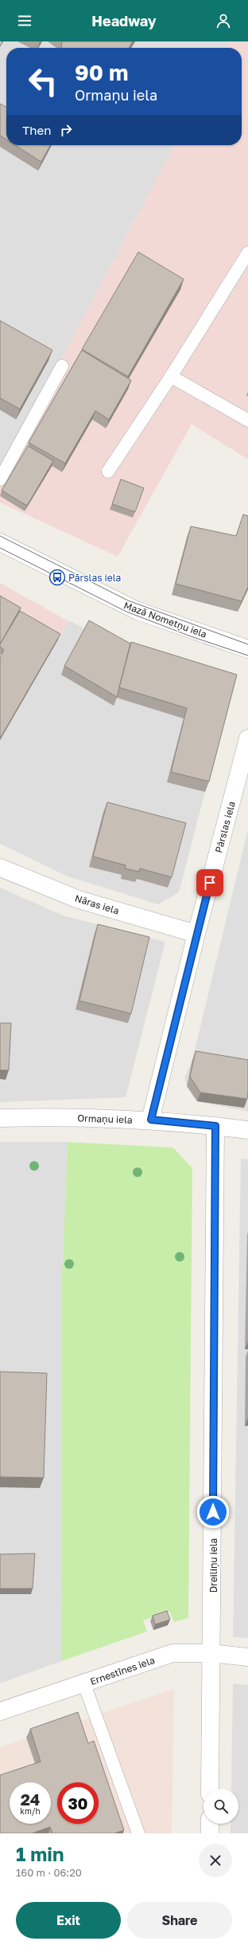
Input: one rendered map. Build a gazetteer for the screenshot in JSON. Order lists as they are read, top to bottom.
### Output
{
  "streets": {
    "street": [
      "Mazā Nometņu iela",
      "Pārslas iela",
      "Nāras iela",
      "Ormaņu iela",
      "Dreiliņu iela",
      "Ernestīnes iela"
    ]
  },
  "crossings": [
    ["Pārslas iela", "Nāras iela"],
    ["Pārslas iela", "Ormaņu iela"],
    ["Ormaņu iela", "Dreiliņu iela"],
    ["Dreiliņu iela", "Ernestīnes iela"]
  ],
  "places": {
    "bus stop": ["Pārslas iela"]
  },
  "page": {
    "header": "Headway",
    "turn": ["90 m", "Ormaņu iela"],
    "then": "Then",
    "speed": "24 km/h",
    "limit": "30",
    "heading": ["1 min", "160 m · 06:20"],
    "buttons": ["Exit", "Share"]
  }
}
